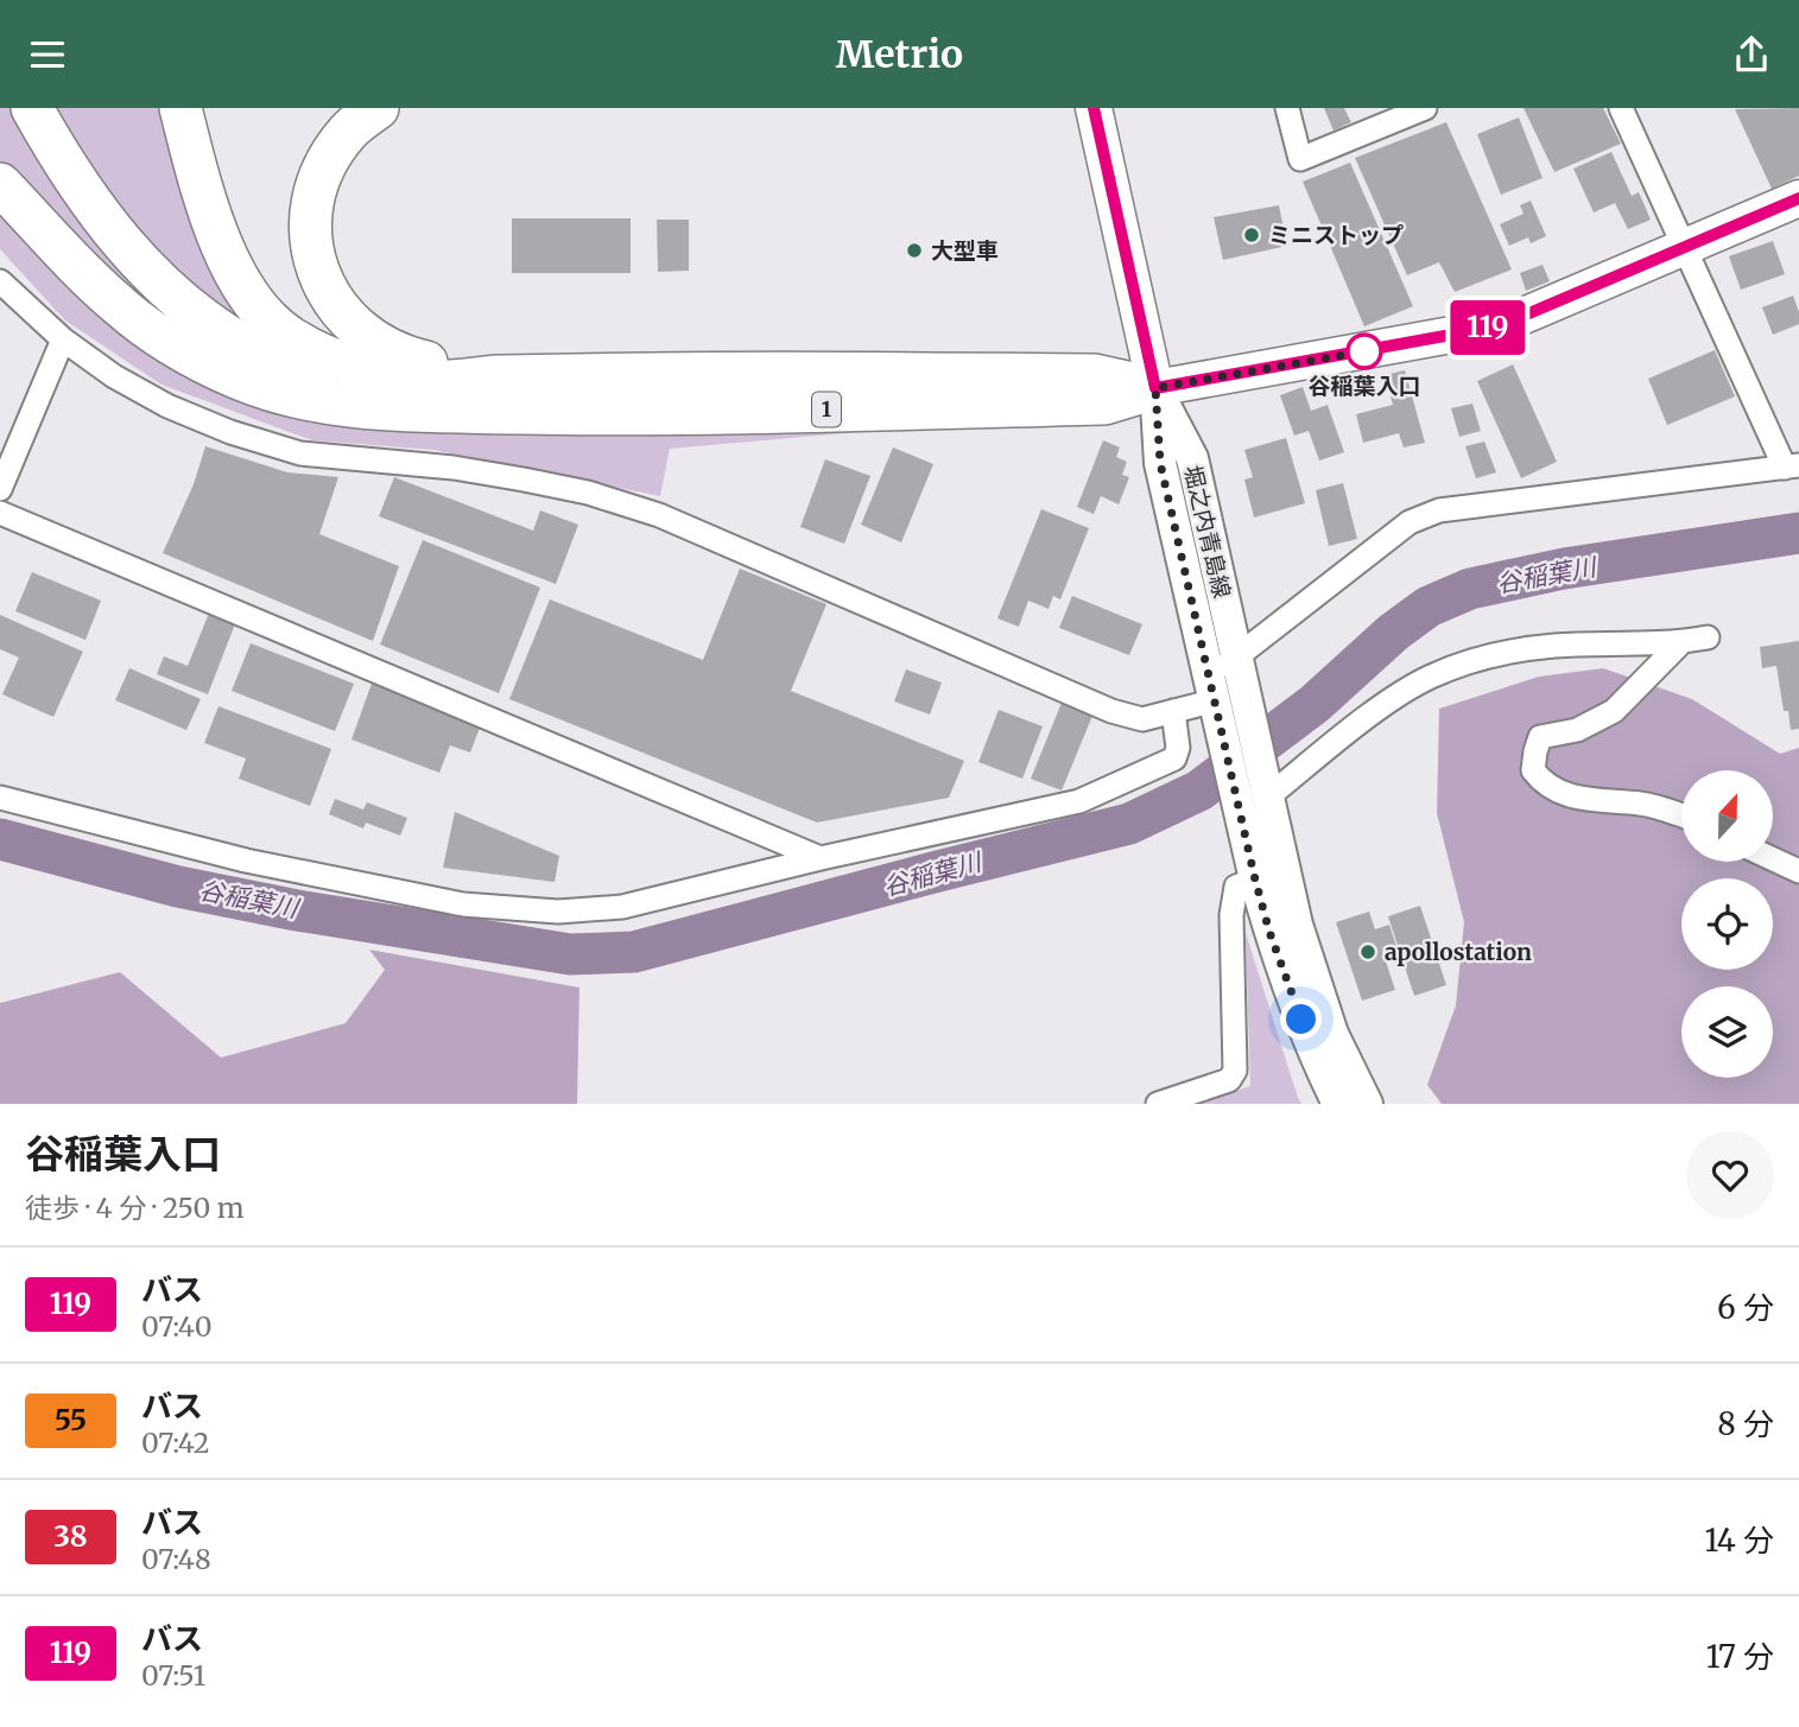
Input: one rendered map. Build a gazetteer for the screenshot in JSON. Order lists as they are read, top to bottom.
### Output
{
  "streets": {
    "highway": ["1"],
    "main road": ["堀之内青島線"]
  },
  "crossings": [
    ["1", "堀之内青島線"]
  ],
  "water": ["谷稲葉川"],
  "places": [
    "ミニストップ",
    "大型車",
    "谷稲葉入口",
    "apollostation"
  ],
  "lines": ["bus line 119"],
  "north": "top",
  "page": {
    "header": "Metrio",
    "on_map": "119",
    "heading": ["谷稲葉入口", "徒歩 · 4 分 · 250 m"],
    "list": [
      {
        "mark": "119",
        "name": "バス",
        "note": "07:40",
        "value": "6 分"
      },
      {
        "mark": "55",
        "name": "バス",
        "note": "07:42",
        "value": "8 分"
      },
      {
        "mark": "38",
        "name": "バス",
        "note": "07:48",
        "value": "14 分"
      },
      {
        "mark": "119",
        "name": "バス",
        "note": "07:51",
        "value": "17 分"
      }
    ]
  }
}
